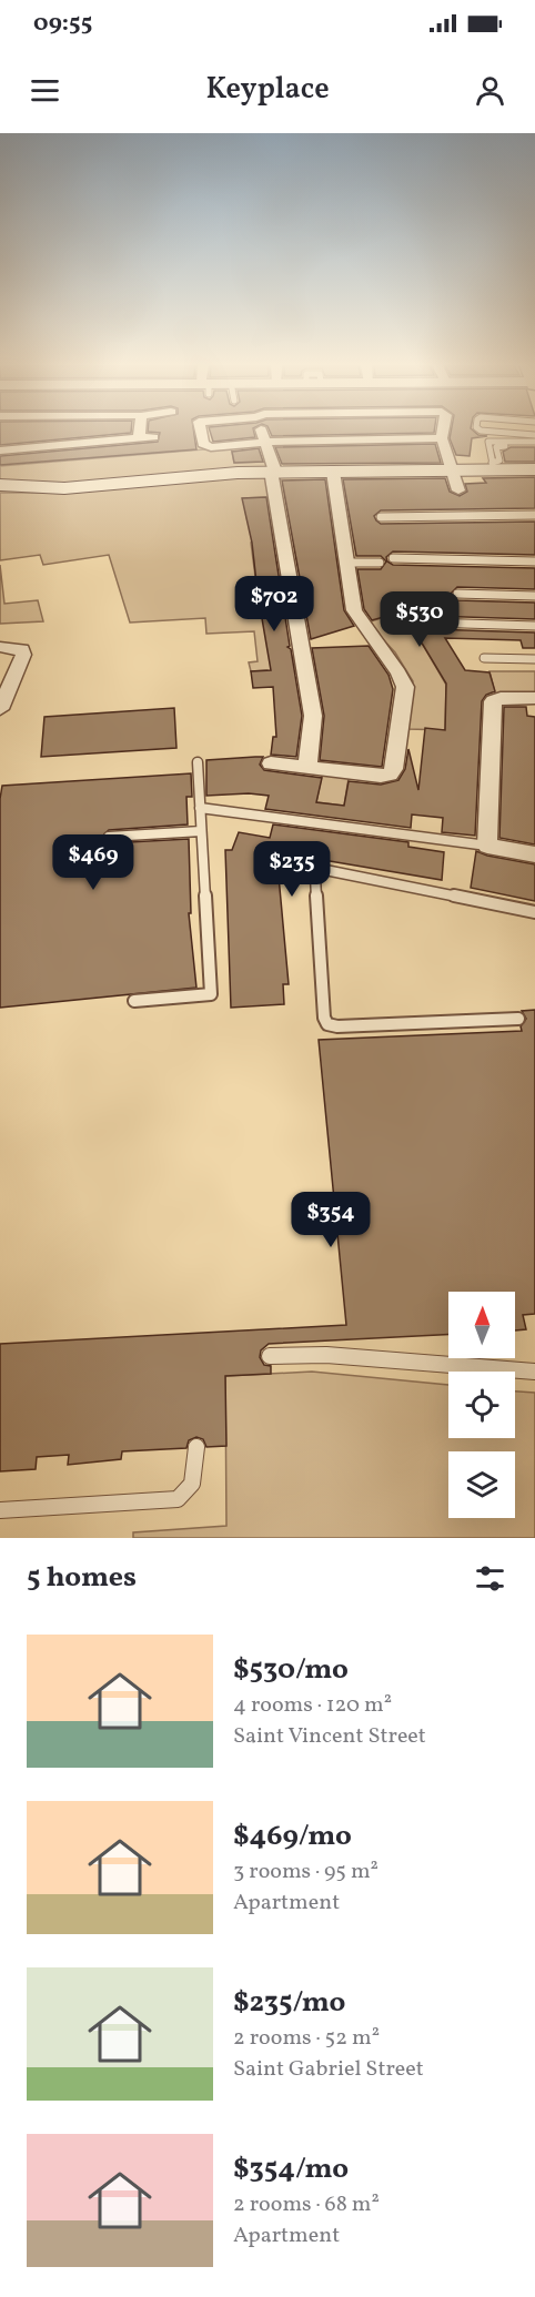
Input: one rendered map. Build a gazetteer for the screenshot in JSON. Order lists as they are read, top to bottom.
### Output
{
  "north": "top",
  "page": {
    "status": "09:55",
    "header": "Keyplace",
    "price": [
      "$702",
      "$530",
      "$469",
      "$235",
      "$354"
    ],
    "heading": "5 homes",
    "list": [
      {
        "name": "$530/mo",
        "note": "4 rooms · 120 m² · Saint Vincent Street"
      },
      {
        "name": "$469/mo",
        "note": "3 rooms · 95 m² · Apartment"
      },
      {
        "name": "$235/mo",
        "note": "2 rooms · 52 m² · Saint Gabriel Street"
      },
      {
        "name": "$354/mo",
        "note": "2 rooms · 68 m² · Apartment"
      }
    ]
  }
}
